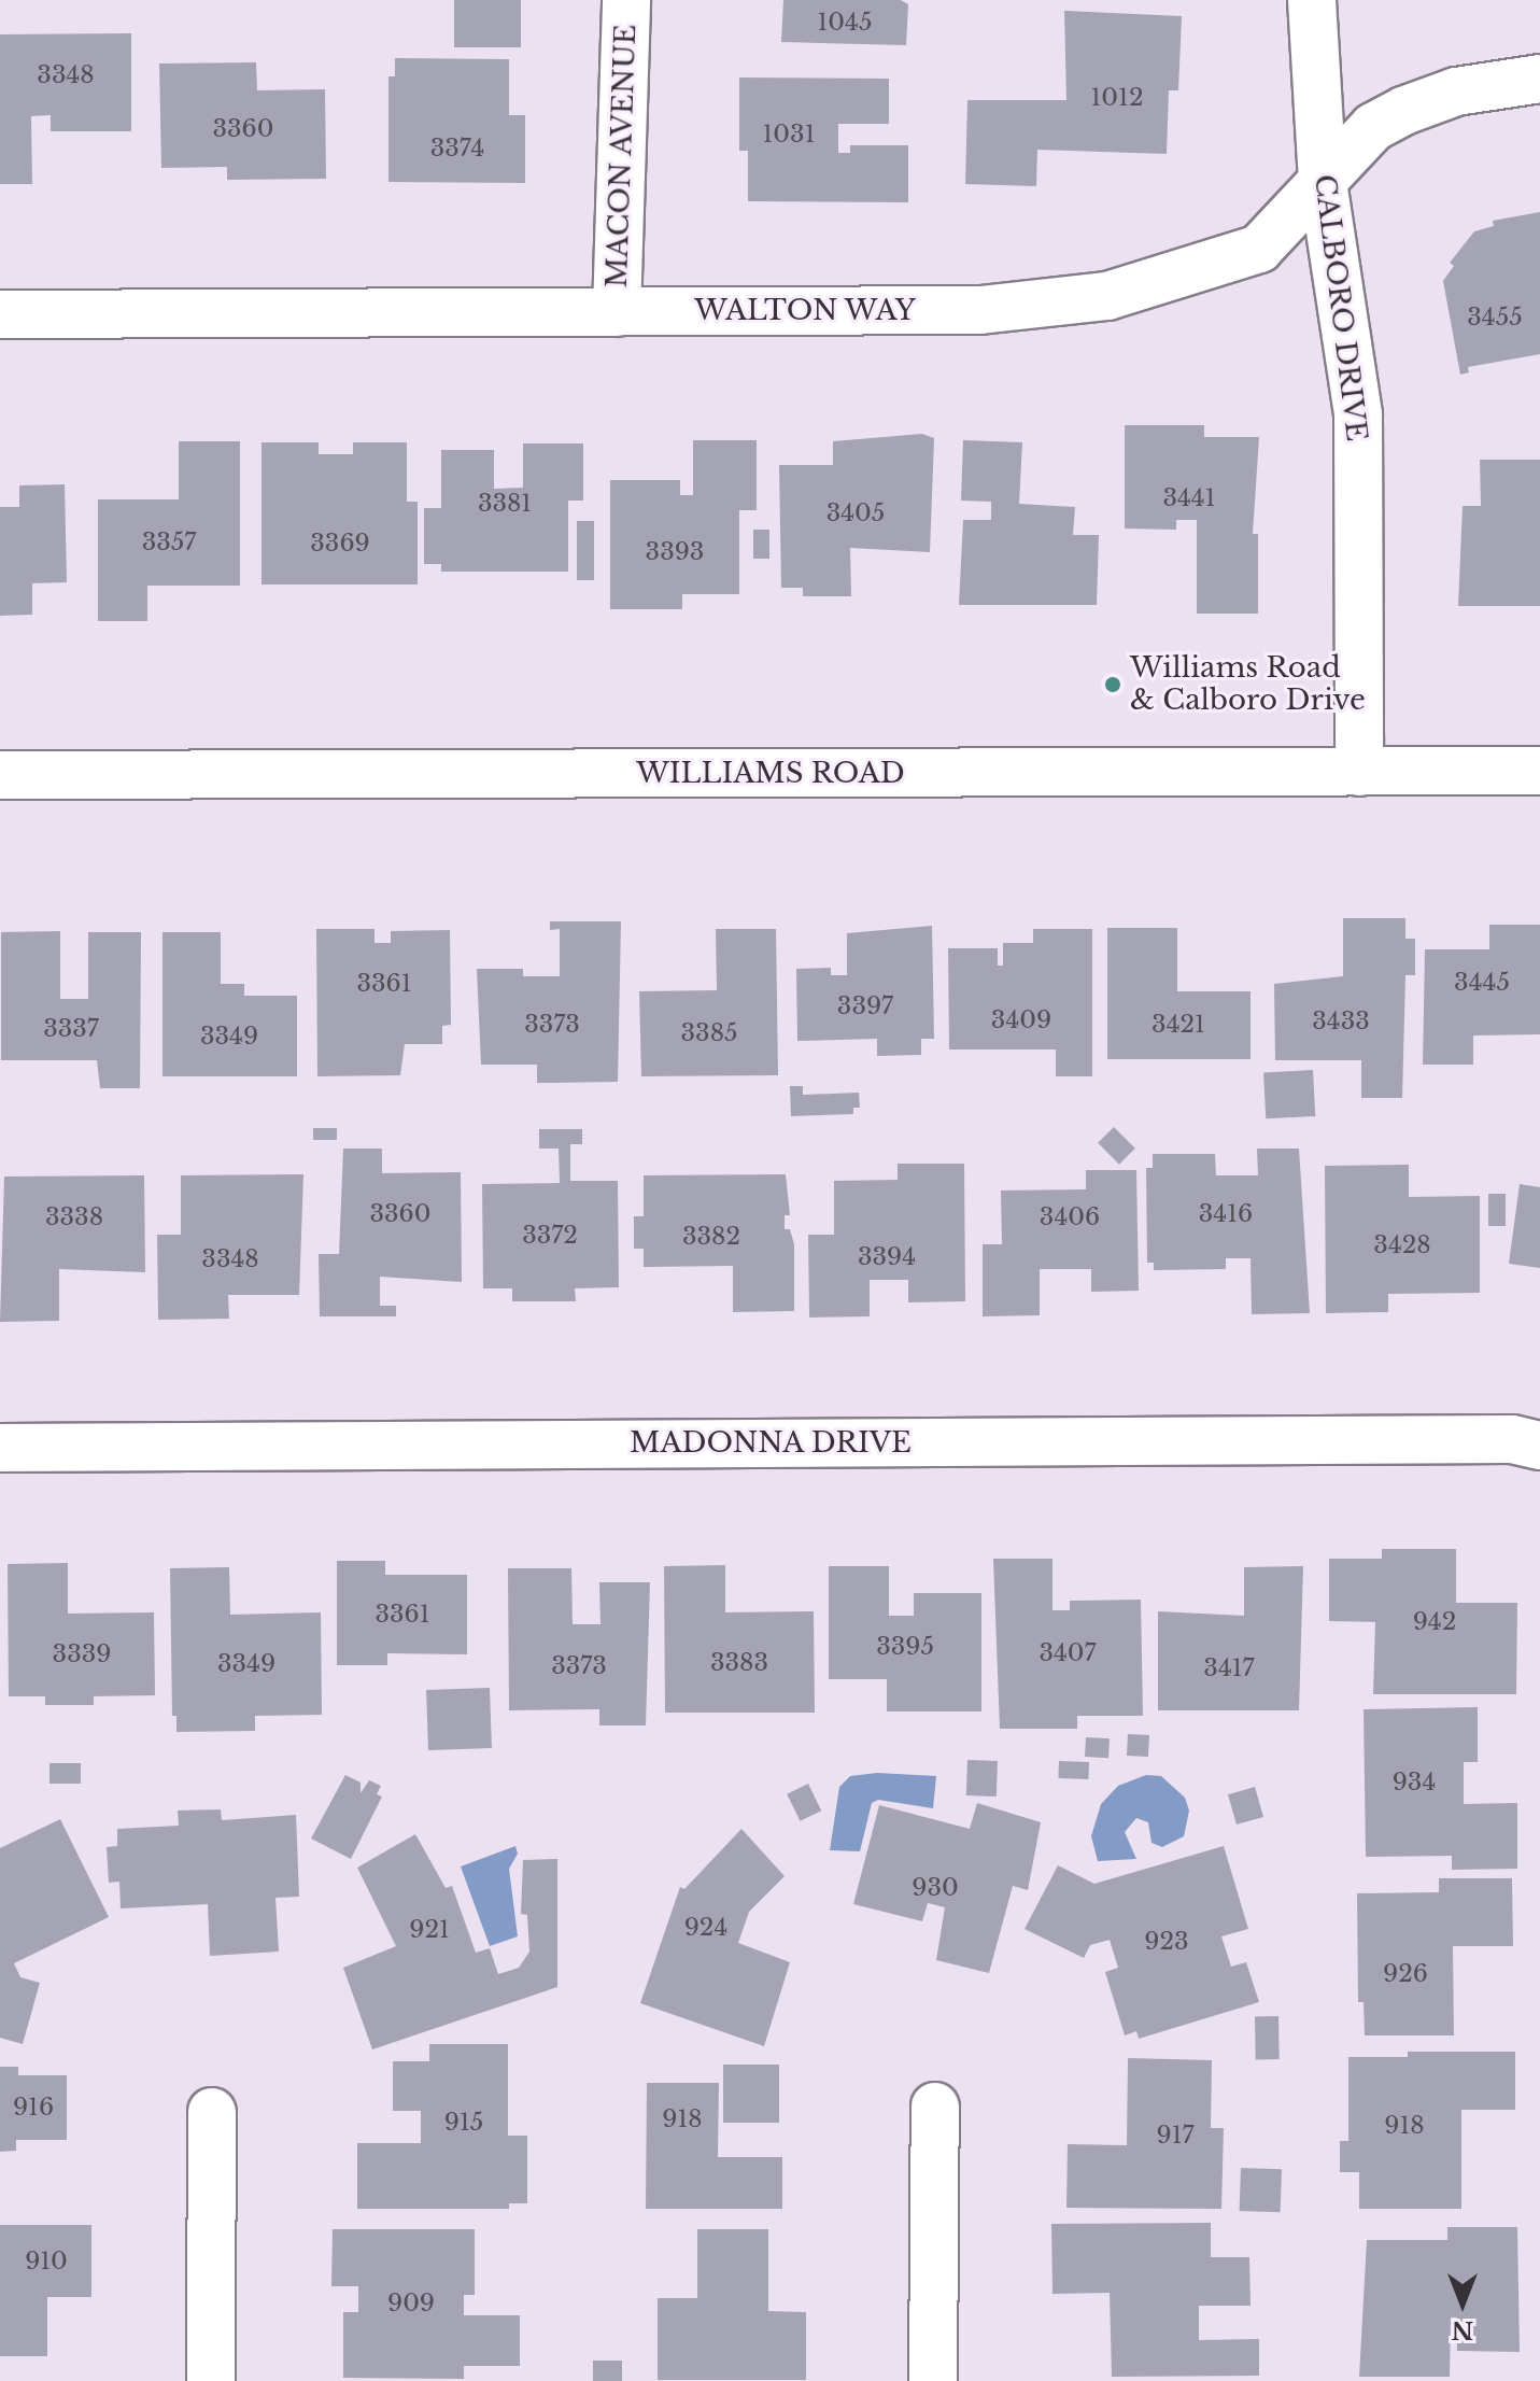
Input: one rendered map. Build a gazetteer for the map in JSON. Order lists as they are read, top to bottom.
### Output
{
  "streets": {
    "street": [
      "MACON AVENUE",
      "CALBORO DRIVE",
      "WALTON WAY",
      "WILLIAMS ROAD",
      "MADONNA DRIVE"
    ]
  },
  "crossings": [
    ["MACON AVENUE", "WALTON WAY"],
    ["CALBORO DRIVE", "WALTON WAY"],
    ["CALBORO DRIVE", "WILLIAMS ROAD"]
  ],
  "places": ["Williams Road & Calboro Drive"],
  "house_numbers": [
    "1045",
    "3348",
    "1012",
    "3360",
    "1031",
    "3374",
    "3455",
    "3441",
    "3381",
    "3405",
    "3357",
    "3369",
    "3393",
    "3445",
    "3361",
    "3397",
    "3409",
    "3433",
    "3373",
    "3421",
    "3337",
    "3385",
    "3349",
    "3360",
    "3416",
    "3338",
    "3406",
    "3372",
    "3382",
    "3428",
    "3394",
    "3348",
    "3361",
    "942",
    "3395",
    "3407",
    "3339",
    "3383",
    "3349",
    "3373",
    "3417",
    "934",
    "930",
    "924",
    "921",
    "923",
    "926",
    "916",
    "918",
    "915",
    "918",
    "917",
    "910",
    "909"
  ],
  "north": "bottom"
}
